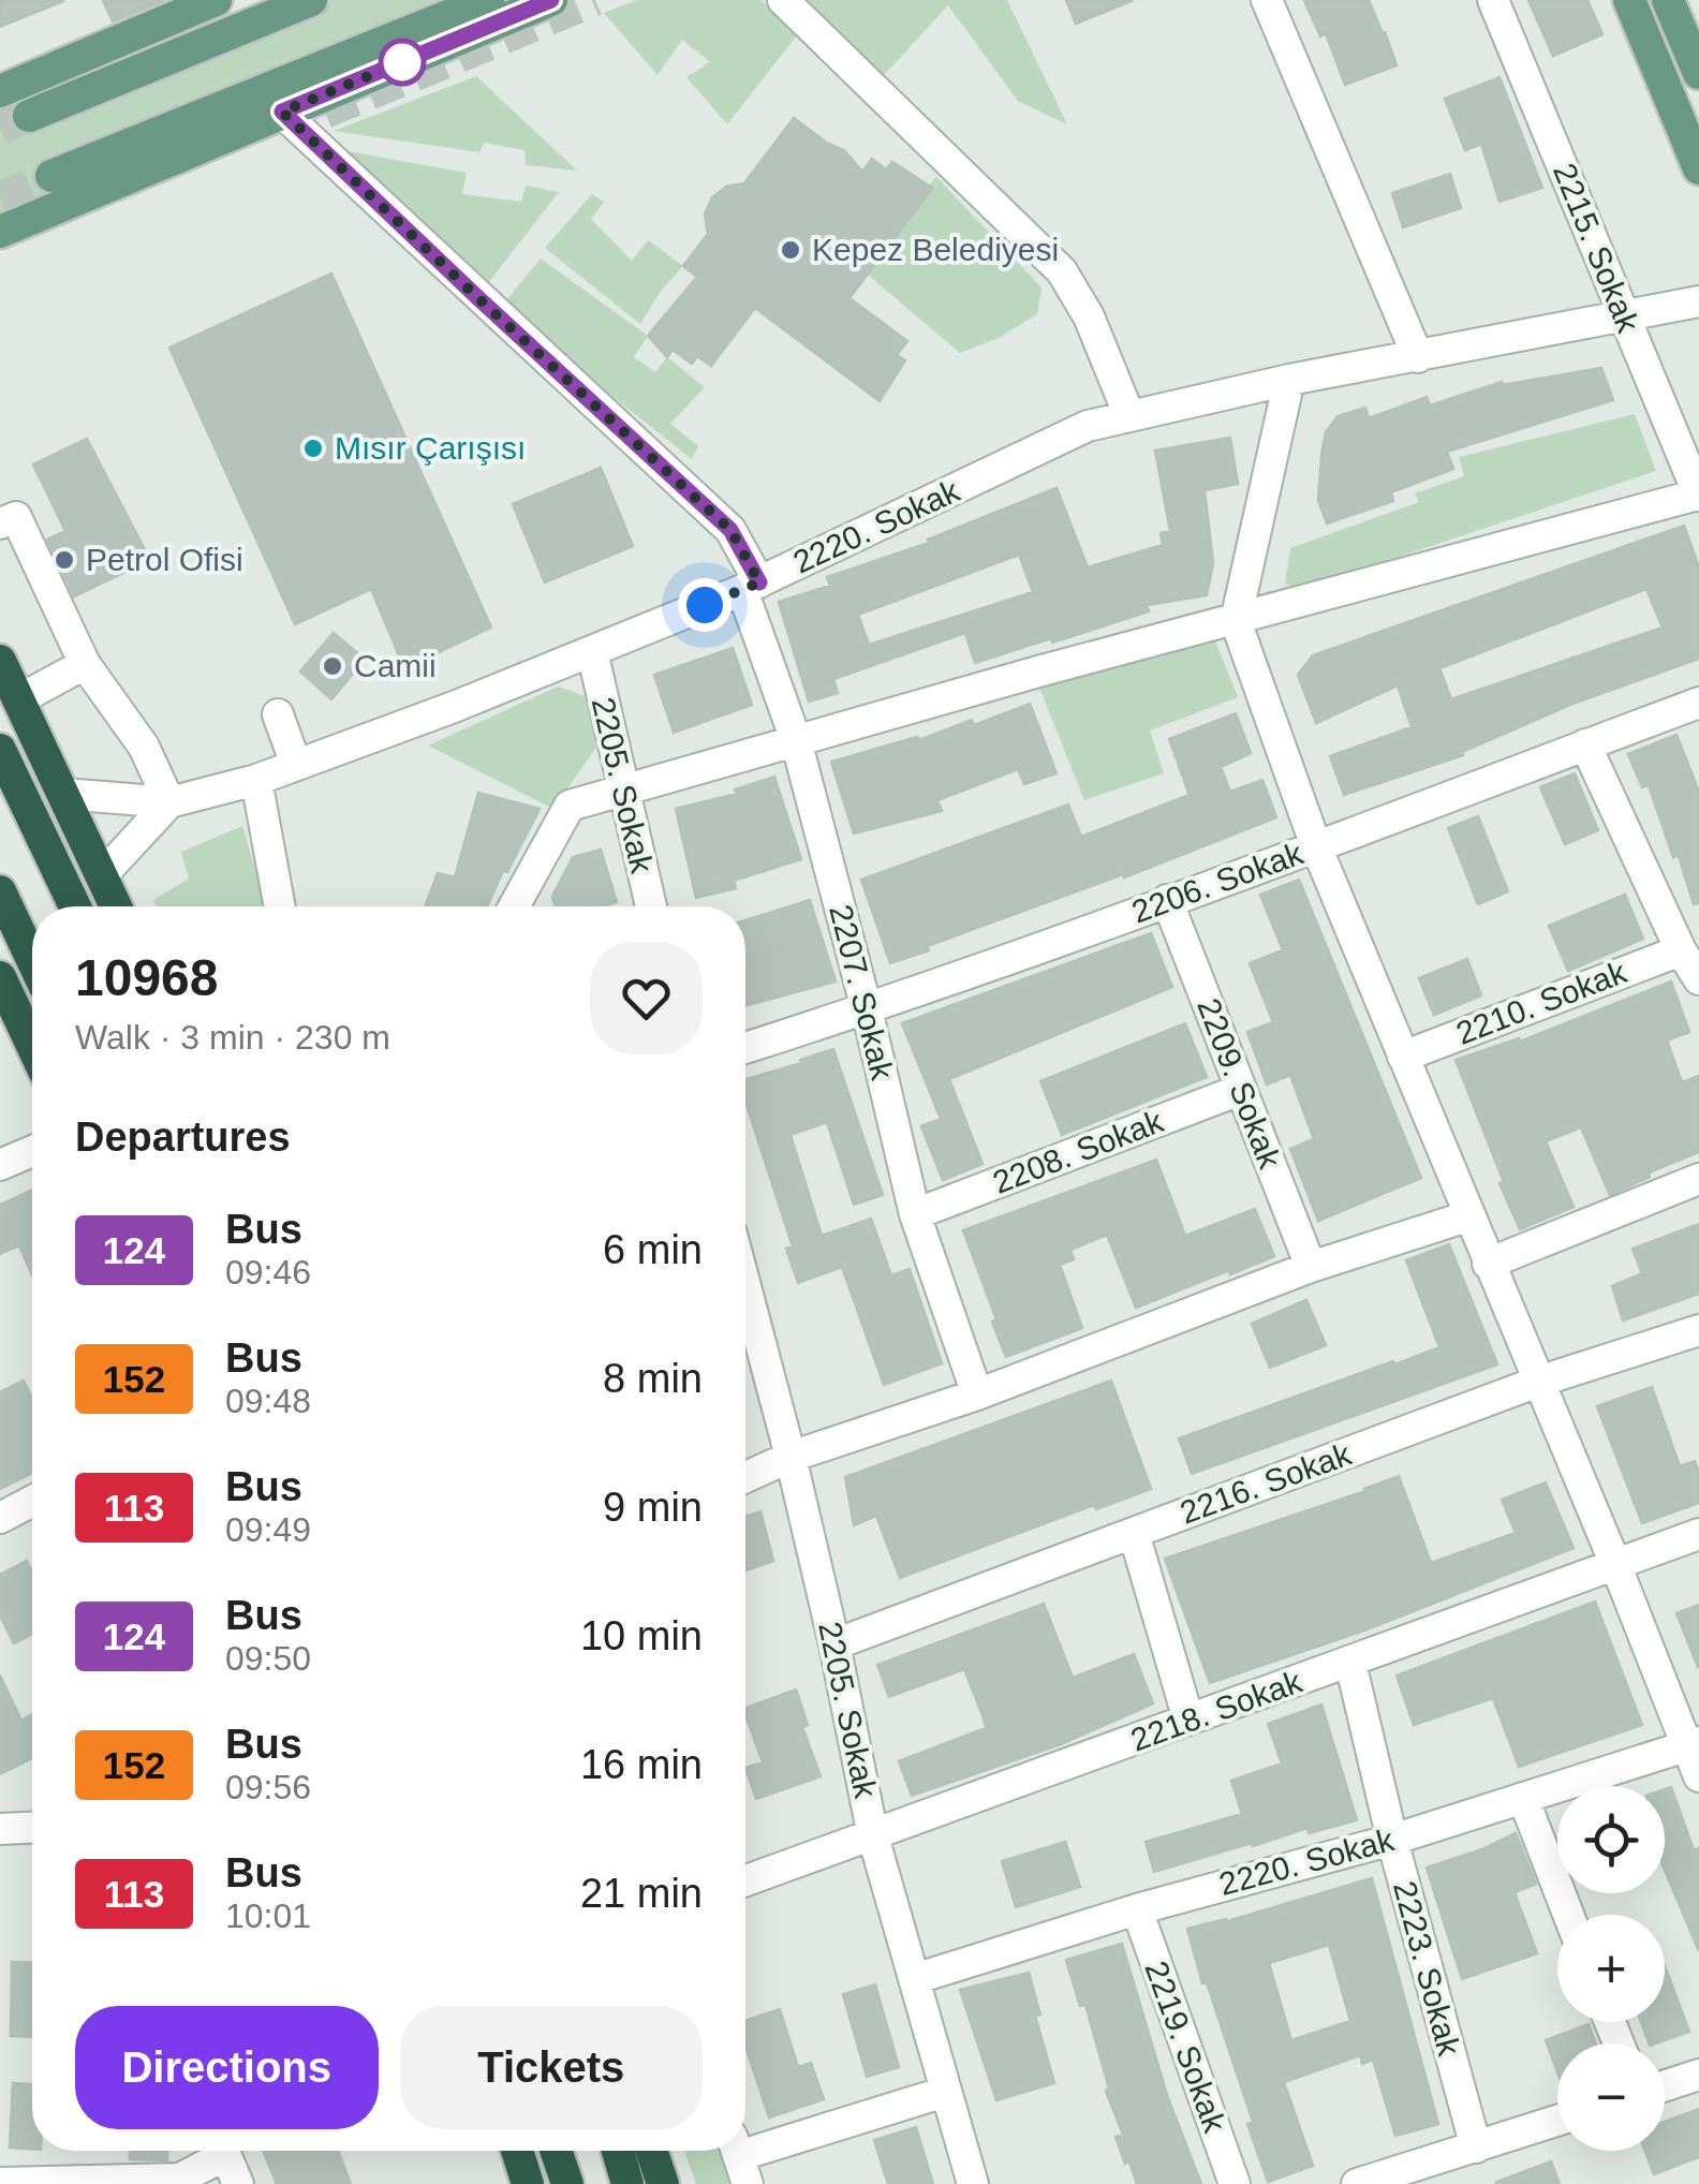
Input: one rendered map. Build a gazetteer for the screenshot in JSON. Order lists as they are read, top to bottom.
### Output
{
  "streets": {
    "street": [
      "2215. Sokak",
      "2220. Sokak",
      "2205. Sokak",
      "2206. Sokak",
      "2207. Sokak",
      "2210. Sokak",
      "2209. Sokak",
      "2208. Sokak",
      "2216. Sokak",
      "2218. Sokak",
      "2223. Sokak",
      "2219. Sokak"
    ]
  },
  "crossings": [
    ["2215. Sokak", "2220. Sokak"],
    ["2220. Sokak", "2205. Sokak"],
    ["2220. Sokak", "2207. Sokak"],
    ["2220. Sokak", "2223. Sokak"],
    ["2220. Sokak", "2219. Sokak"],
    ["2205. Sokak", "2216. Sokak"],
    ["2205. Sokak", "2218. Sokak"],
    ["2206. Sokak", "2207. Sokak"],
    ["2206. Sokak", "2209. Sokak"],
    ["2207. Sokak", "2208. Sokak"],
    ["2209. Sokak", "2208. Sokak"],
    ["2218. Sokak", "2223. Sokak"]
  ],
  "places": [
    "Kepez Belediyesi",
    "Mısır Çarışısı",
    "Petrol Ofisi",
    "Camii"
  ],
  "lines": ["bus line 124"],
  "page": {
    "heading": [
      ["10968", "Walk · 3 min · 230 m"],
      "Departures"
    ],
    "list": [
      {
        "mark": "124",
        "name": "Bus",
        "note": "09:46",
        "value": "6 min"
      },
      {
        "mark": "152",
        "name": "Bus",
        "note": "09:48",
        "value": "8 min"
      },
      {
        "mark": "113",
        "name": "Bus",
        "note": "09:49",
        "value": "9 min"
      },
      {
        "mark": "124",
        "name": "Bus",
        "note": "09:50",
        "value": "10 min"
      },
      {
        "mark": "152",
        "name": "Bus",
        "note": "09:56",
        "value": "16 min"
      },
      {
        "mark": "113",
        "name": "Bus",
        "note": "10:01",
        "value": "21 min"
      }
    ],
    "map_buttons": ["+", "−"],
    "buttons": ["Directions", "Tickets"]
  }
}
